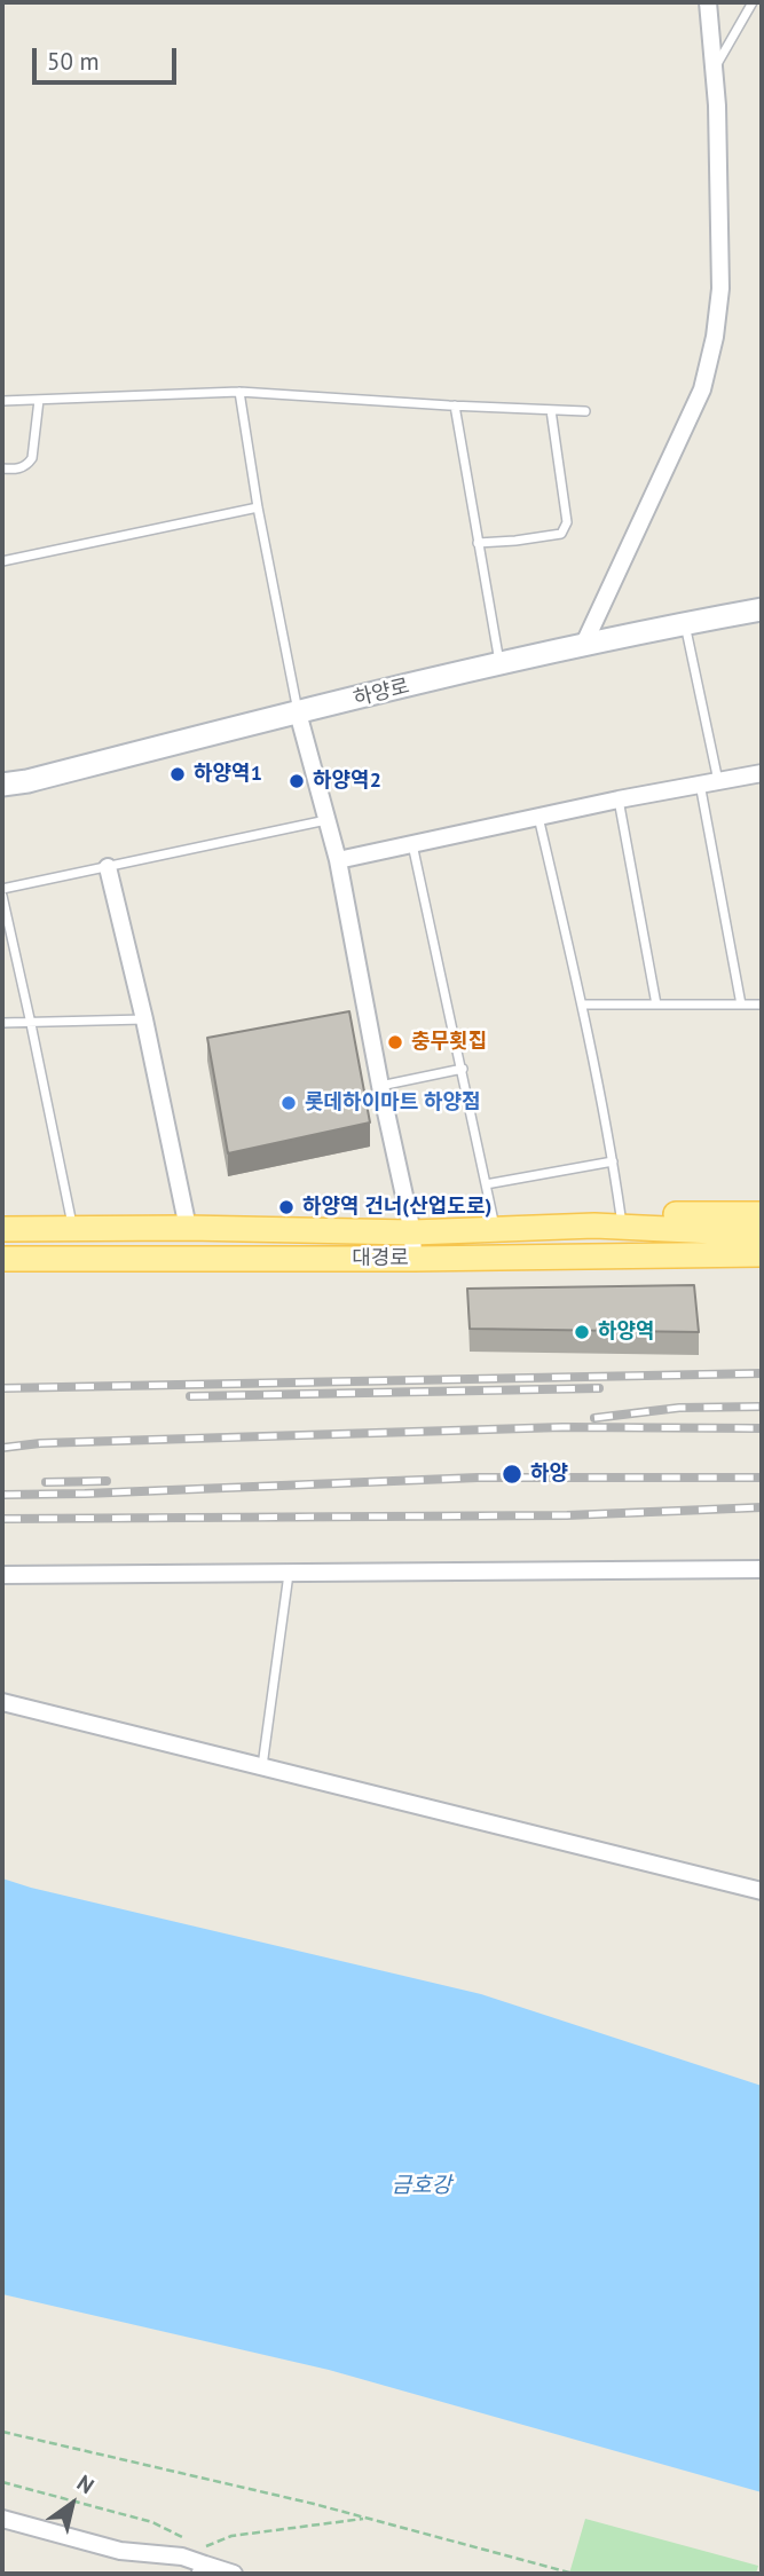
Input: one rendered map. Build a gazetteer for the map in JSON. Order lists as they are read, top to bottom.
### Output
{
  "streets": {
    "main road": ["대경로"],
    "street": ["하양로"]
  },
  "water": ["금호강"],
  "places": [
    "하양역1",
    "하양역2",
    "충무횟집",
    "롯데하이마트 하양점",
    "하양역 건너(산업도로)",
    "하양역",
    "하양"
  ],
  "scale_bar": "50 m",
  "north": "top right"
}
